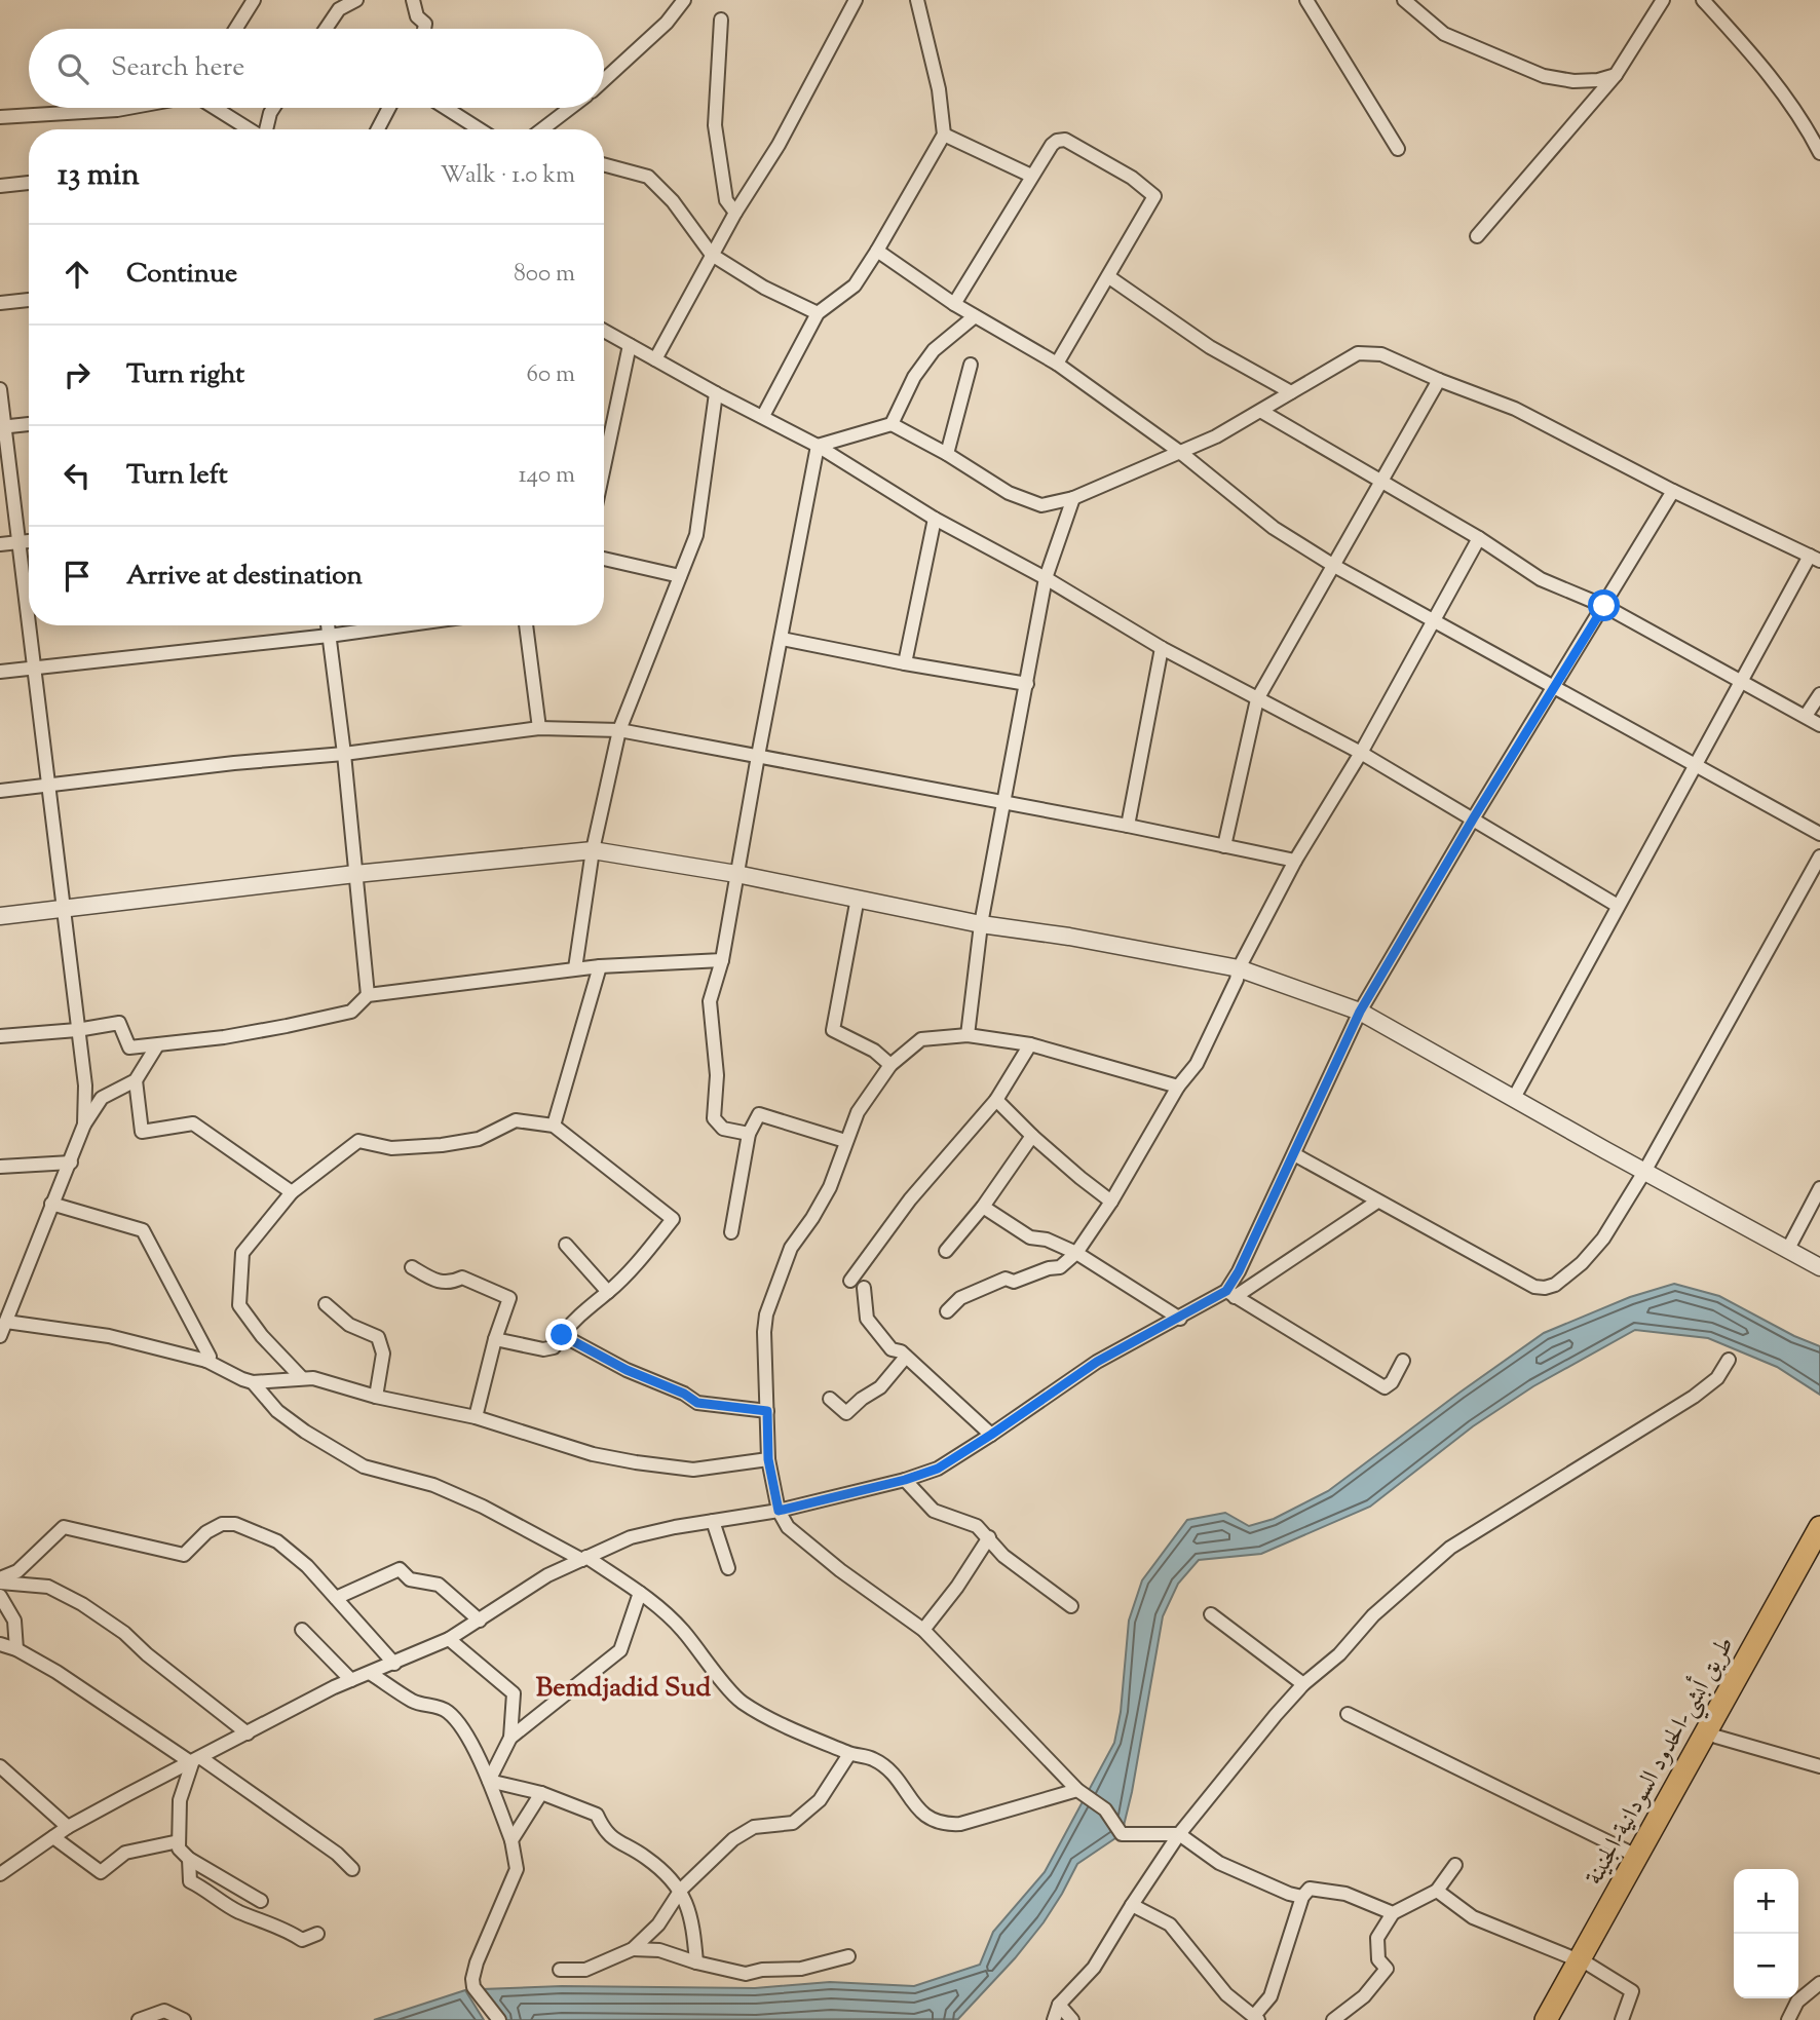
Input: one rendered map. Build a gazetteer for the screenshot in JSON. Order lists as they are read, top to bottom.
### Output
{
  "streets": {
    "highway": ["طريق أبشي-الحدود السودانية-الجنينة"]
  },
  "districts": ["Bemdjadid Sud"],
  "page": {
    "search": "Search here",
    "heading": ["13 min", "Walk · 1.0 km"],
    "list": [
      ["Continue", "800 m"],
      ["Turn right", "60 m"],
      ["Turn left", "140 m"],
      "Arrive at destination"
    ],
    "map_buttons": ["+", "−"]
  }
}
